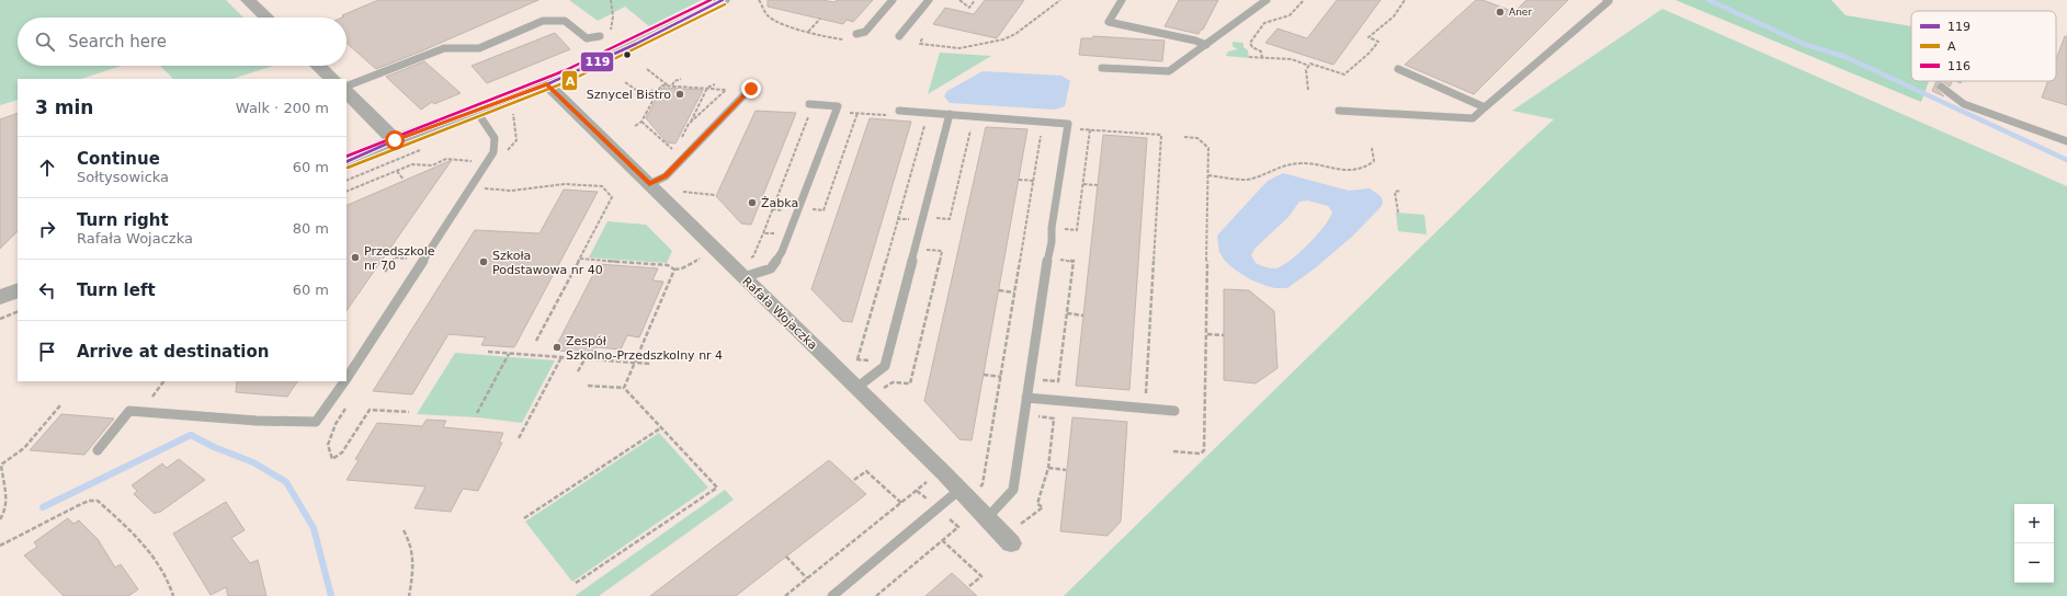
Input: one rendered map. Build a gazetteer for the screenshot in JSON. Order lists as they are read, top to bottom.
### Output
{
  "streets": {
    "street": ["Rafała Wojaczka"]
  },
  "places": [
    "Aner",
    "Sznycel Bistro",
    "Żabka",
    "Przedszkole nr 70",
    "Szkoła Podstawowa nr 40",
    "Zespół Szkolno-Przedszkolny nr 4"
  ],
  "lines": ["transit line 119", "transit line 116", "transit line A"],
  "legend": ["119", "A", "116"],
  "page": {
    "search": "Search here",
    "heading": ["3 min", "Walk · 200 m"],
    "list": [
      ["Continue", "Sołtysowicka", "60 m"],
      ["Turn right", "Rafała Wojaczka", "80 m"],
      ["Turn left", "60 m"],
      "Arrive at destination"
    ],
    "map_buttons": ["+", "−"]
  }
}
